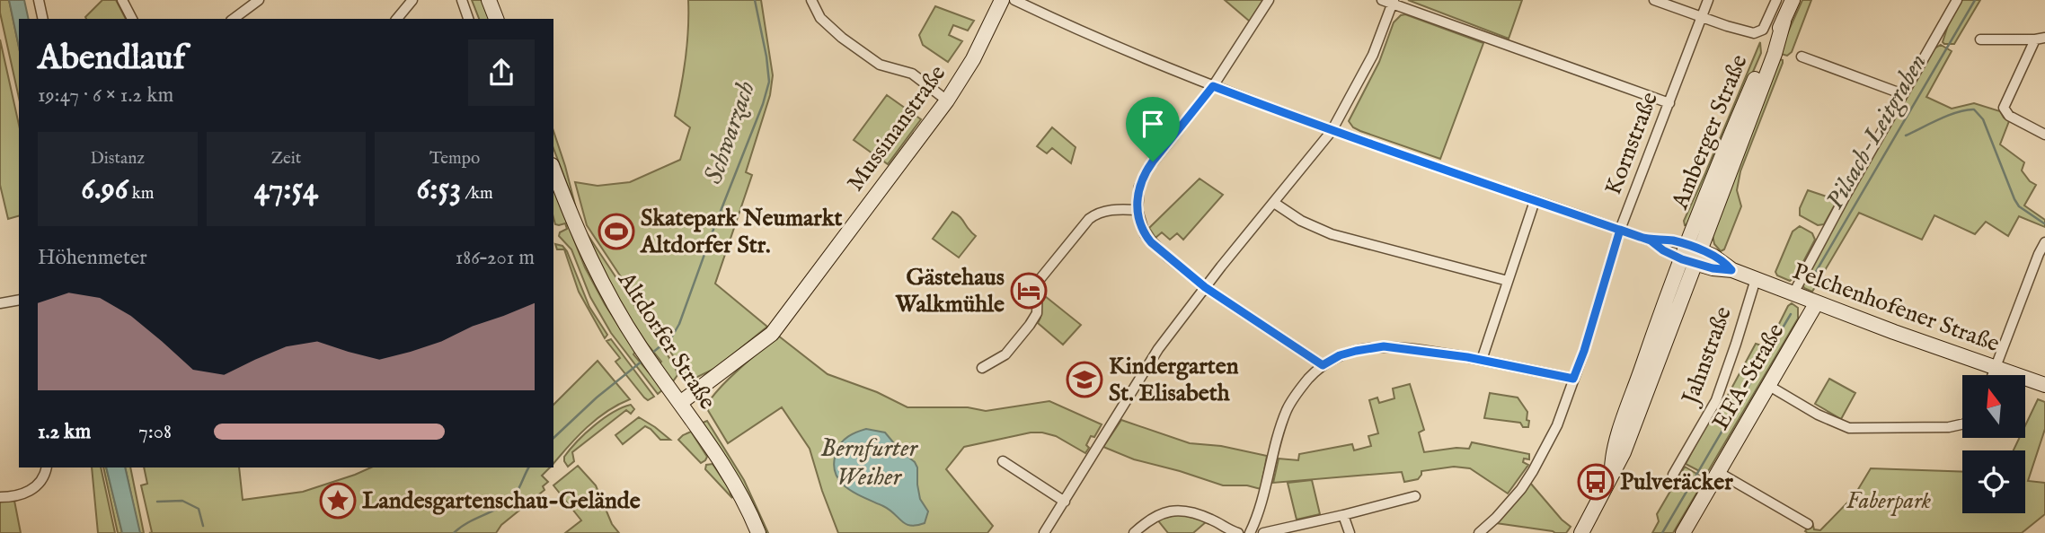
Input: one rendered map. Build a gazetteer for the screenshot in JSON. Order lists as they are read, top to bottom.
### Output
{
  "streets": {
    "main road": [
      "Mussinanstraße",
      "Amberger Straße",
      "Pelchenhofener Straße",
      "Altdorfer Straße",
      "EFA-Straße"
    ],
    "street": ["Kornstraße", "Jahnstraße"]
  },
  "crossings": [
    ["Mussinanstraße", "Altdorfer Straße"],
    ["Amberger Straße", "Pelchenhofener Straße"],
    ["Pelchenhofener Straße", "Jahnstraße"],
    ["Pelchenhofener Straße", "EFA-Straße"]
  ],
  "water": ["Pilsach-Leitgraben", "Schwarzach", "Bernfurter Weiher"],
  "parks": ["Faberpark"],
  "places": {
    "sports": ["Skatepark Neumarkt Altdorfer Str."],
    "hotel": ["Gästehaus Walkmühle"],
    "school or university": ["Kindergarten St. Elisabeth"],
    "bus stop": ["Pulveräcker"],
    "place": ["Landesgartenschau-Gelände"]
  },
  "north": "top",
  "page": {
    "heading": ["Abendlauf", "19:47 · 6 × 1.2 km"],
    "stats": [
      ["Distanz", "6.96 km"],
      ["Zeit", "47:54"],
      ["Tempo", "6:53 /km"]
    ],
    "chart": ["Höhenmeter", "186–201 m"],
    "list": [
      {
        "name": "1.2 km",
        "note": "7:08"
      }
    ]
  }
}
